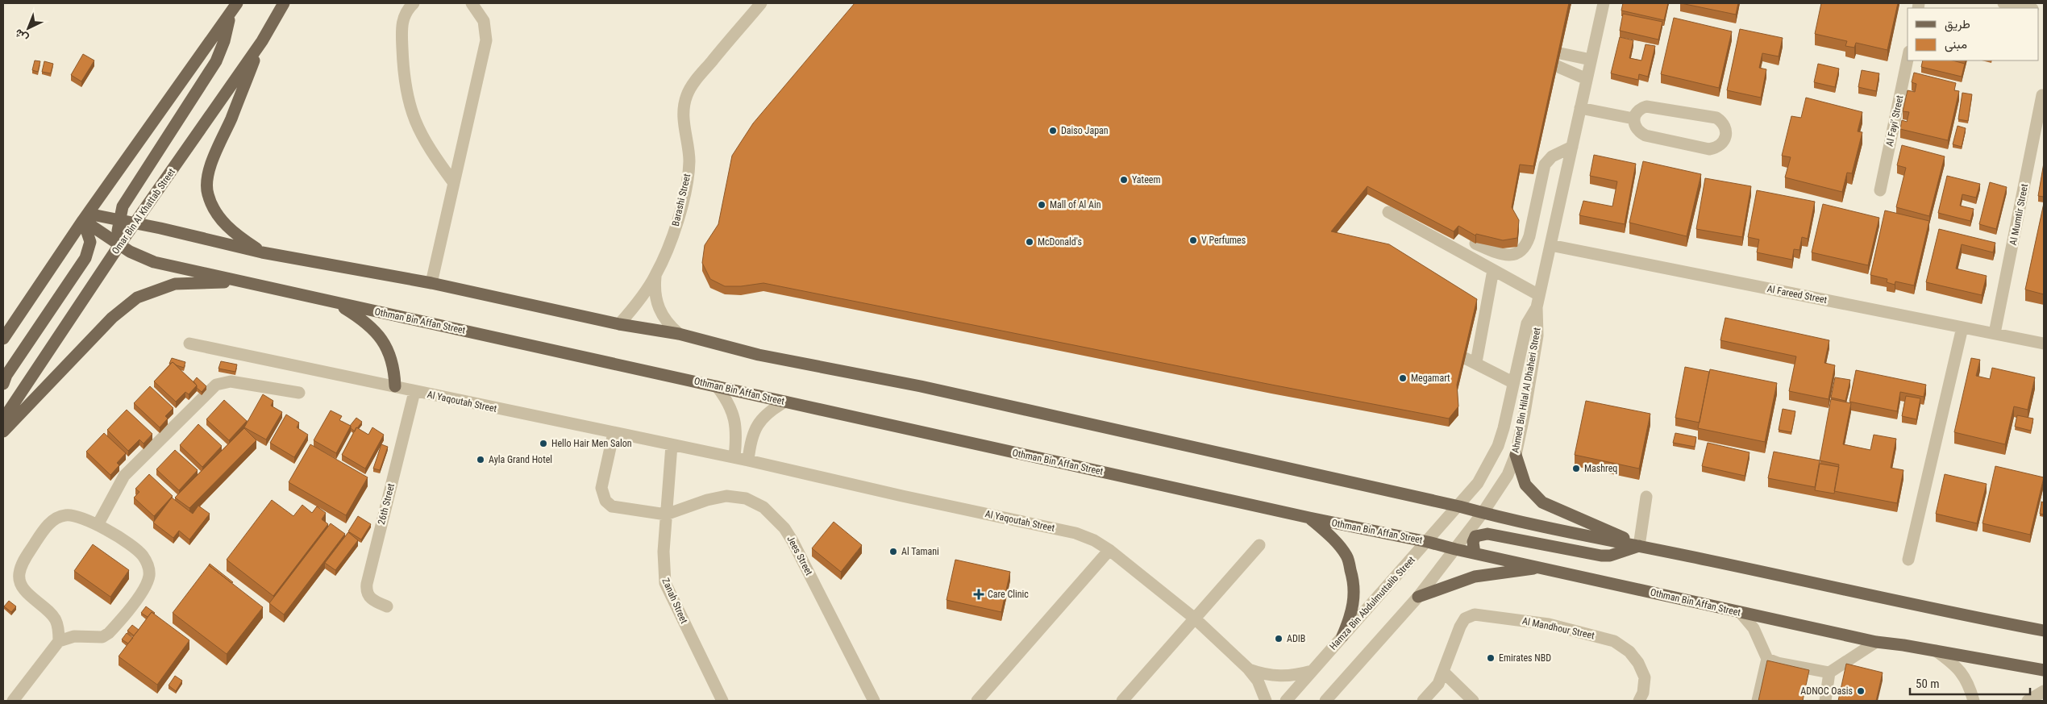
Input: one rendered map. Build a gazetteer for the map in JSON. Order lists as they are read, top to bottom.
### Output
{
  "streets": {
    "main road": ["Omar Bin Al Khattab Street", "Othman Bin Affan Street"],
    "street": [
      "Al Fayi' Street",
      "Barashi Street",
      "Al Mumtir Street",
      "Al Fareed Street",
      "Ahmed Bin Hilal Al Dhaheri Street",
      "Al Yaqoutah Street",
      "26th Street",
      "Jees Street",
      "Zanah Street",
      "Hamza Bin Abdulmuttalib Street",
      "Al Mandhour Street"
    ]
  },
  "crossings": [
    ["Omar Bin Al Khattab Street", "Othman Bin Affan Street"],
    ["Al Mumtir Street", "Al Fareed Street"],
    ["Al Fareed Street", "Ahmed Bin Hilal Al Dhaheri Street"],
    ["Othman Bin Affan Street", "Hamza Bin Abdulmuttalib Street"],
    ["Ahmed Bin Hilal Al Dhaheri Street", "Hamza Bin Abdulmuttalib Street"],
    ["Al Yaqoutah Street", "26th Street"],
    ["Al Yaqoutah Street", "Zanah Street"],
    ["Al Yaqoutah Street", "Hamza Bin Abdulmuttalib Street"],
    ["Jees Street", "Zanah Street"]
  ],
  "places": {
    "other": [
      "Daiso Japan",
      "Yateem",
      "Mall of Al Ain",
      "V Perfumes",
      "McDonald's",
      "Megamart",
      "Hello Hair Men Salon",
      "Ayla Grand Hotel",
      "Mashreq",
      "Al Tamani",
      "ADIB",
      "Emirates NBD",
      "ADNOC Oasis"
    ],
    "health": ["Care Clinic"]
  },
  "legend": ["طريق", "مبنى"],
  "scale_bar": "50 m",
  "north": "bottom left"
}
